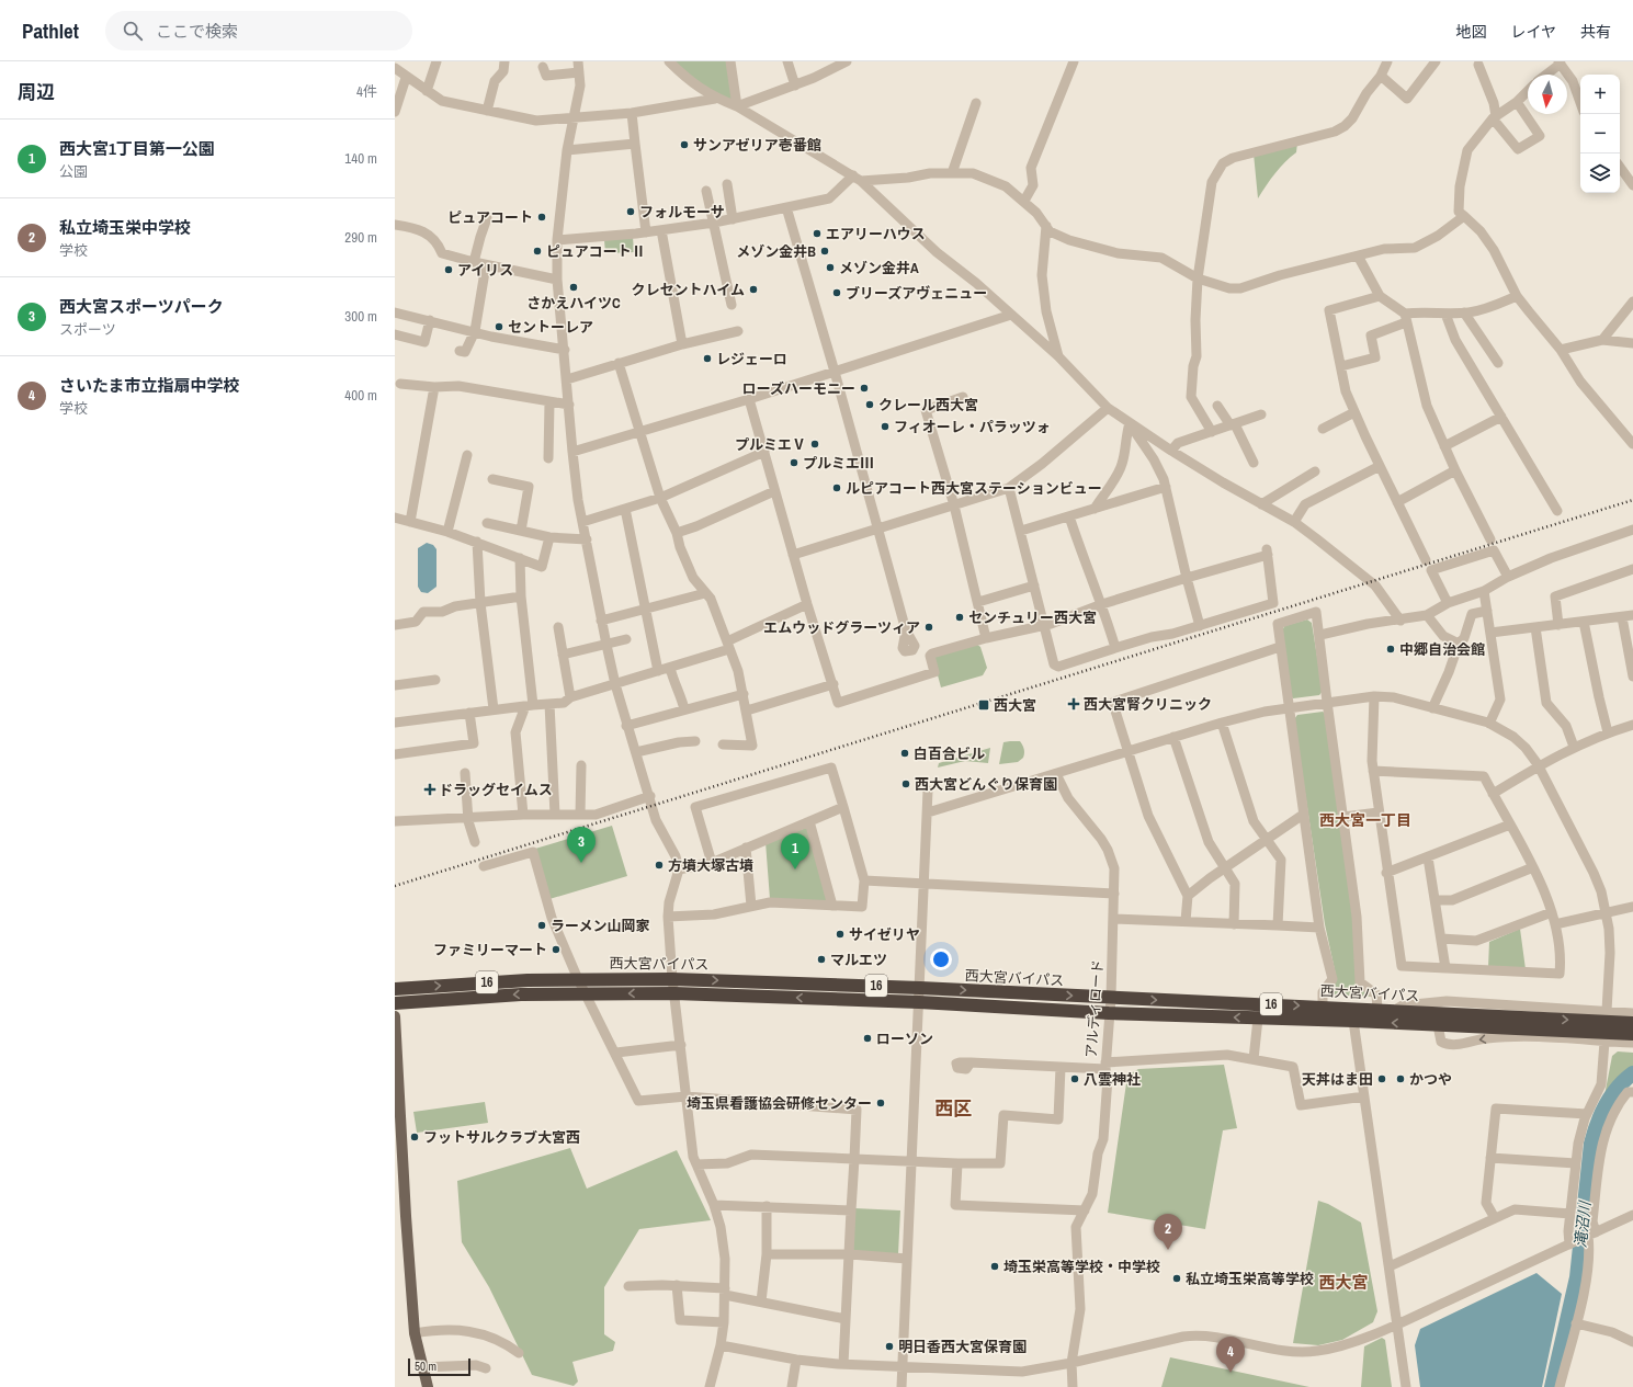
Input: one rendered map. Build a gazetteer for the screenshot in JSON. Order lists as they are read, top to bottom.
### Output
{
  "streets": {
    "highway": ["西大宮バイパス", "16"],
    "street": ["アルディロード"]
  },
  "crossings": [
    ["西大宮バイパス", "アルディロード"]
  ],
  "districts": ["西大宮一丁目", "西区", "西大宮"],
  "water": ["滝沼川"],
  "places": {
    "other": [
      "サンアゼリア壱番館",
      "フォルモーサ",
      "ピュアコート",
      "エアリーハウス",
      "ピュアコートⅡ",
      "メゾン金井B",
      "メゾン金井A",
      "アイリス",
      "さかえハイツC",
      "クレセントハイム",
      "ブリーズアヴェニュー",
      "セントーレア",
      "レジェーロ",
      "ローズハーモニー",
      "クレール西大宮",
      "フィオーレ・パラッツォ",
      "プルミエⅤ",
      "プルミエⅢ",
      "ルピアコート西大宮ステーションビュー",
      "センチュリー西大宮",
      "エムウッドグラーツィア",
      "中郷自治会館",
      "白百合ビル",
      "西大宮どんぐり保育園",
      "方墳大塚古墳",
      "ラーメン山岡家",
      "サイゼリヤ",
      "ファミリーマート",
      "マルエツ",
      "ローソン",
      "八雲神社",
      "天丼はま田",
      "かつや",
      "埼玉県看護協会研修センター",
      "フットサルクラブ大宮西",
      "埼玉栄高等学校・中学校",
      "私立埼玉栄高等学校",
      "明日香西大宮保育園"
    ],
    "health": ["西大宮腎クリニック", "ドラッグセイムス"],
    "transit": ["西大宮"]
  },
  "scale_bar": "50 m",
  "north": "bottom",
  "page": {
    "header": "Pathlet",
    "search": "ここで検索",
    "nav": ["地図", "レイヤ", "共有"],
    "heading": ["周辺", "4件"],
    "map_buttons": ["+", "−"],
    "list": [
      {
        "mark": "1",
        "name": "西大宮1丁目第一公園",
        "note": "公園",
        "value": "140 m"
      },
      {
        "mark": "2",
        "name": "私立埼玉栄中学校",
        "note": "学校",
        "value": "290 m"
      },
      {
        "mark": "3",
        "name": "西大宮スポーツパーク",
        "note": "スポーツ",
        "value": "300 m"
      },
      {
        "mark": "4",
        "name": "さいたま市立指扇中学校",
        "note": "学校",
        "value": "400 m"
      }
    ],
    "pins": [
      "3",
      "1",
      "2",
      "4"
    ],
    "scale": "50 m"
  }
}
